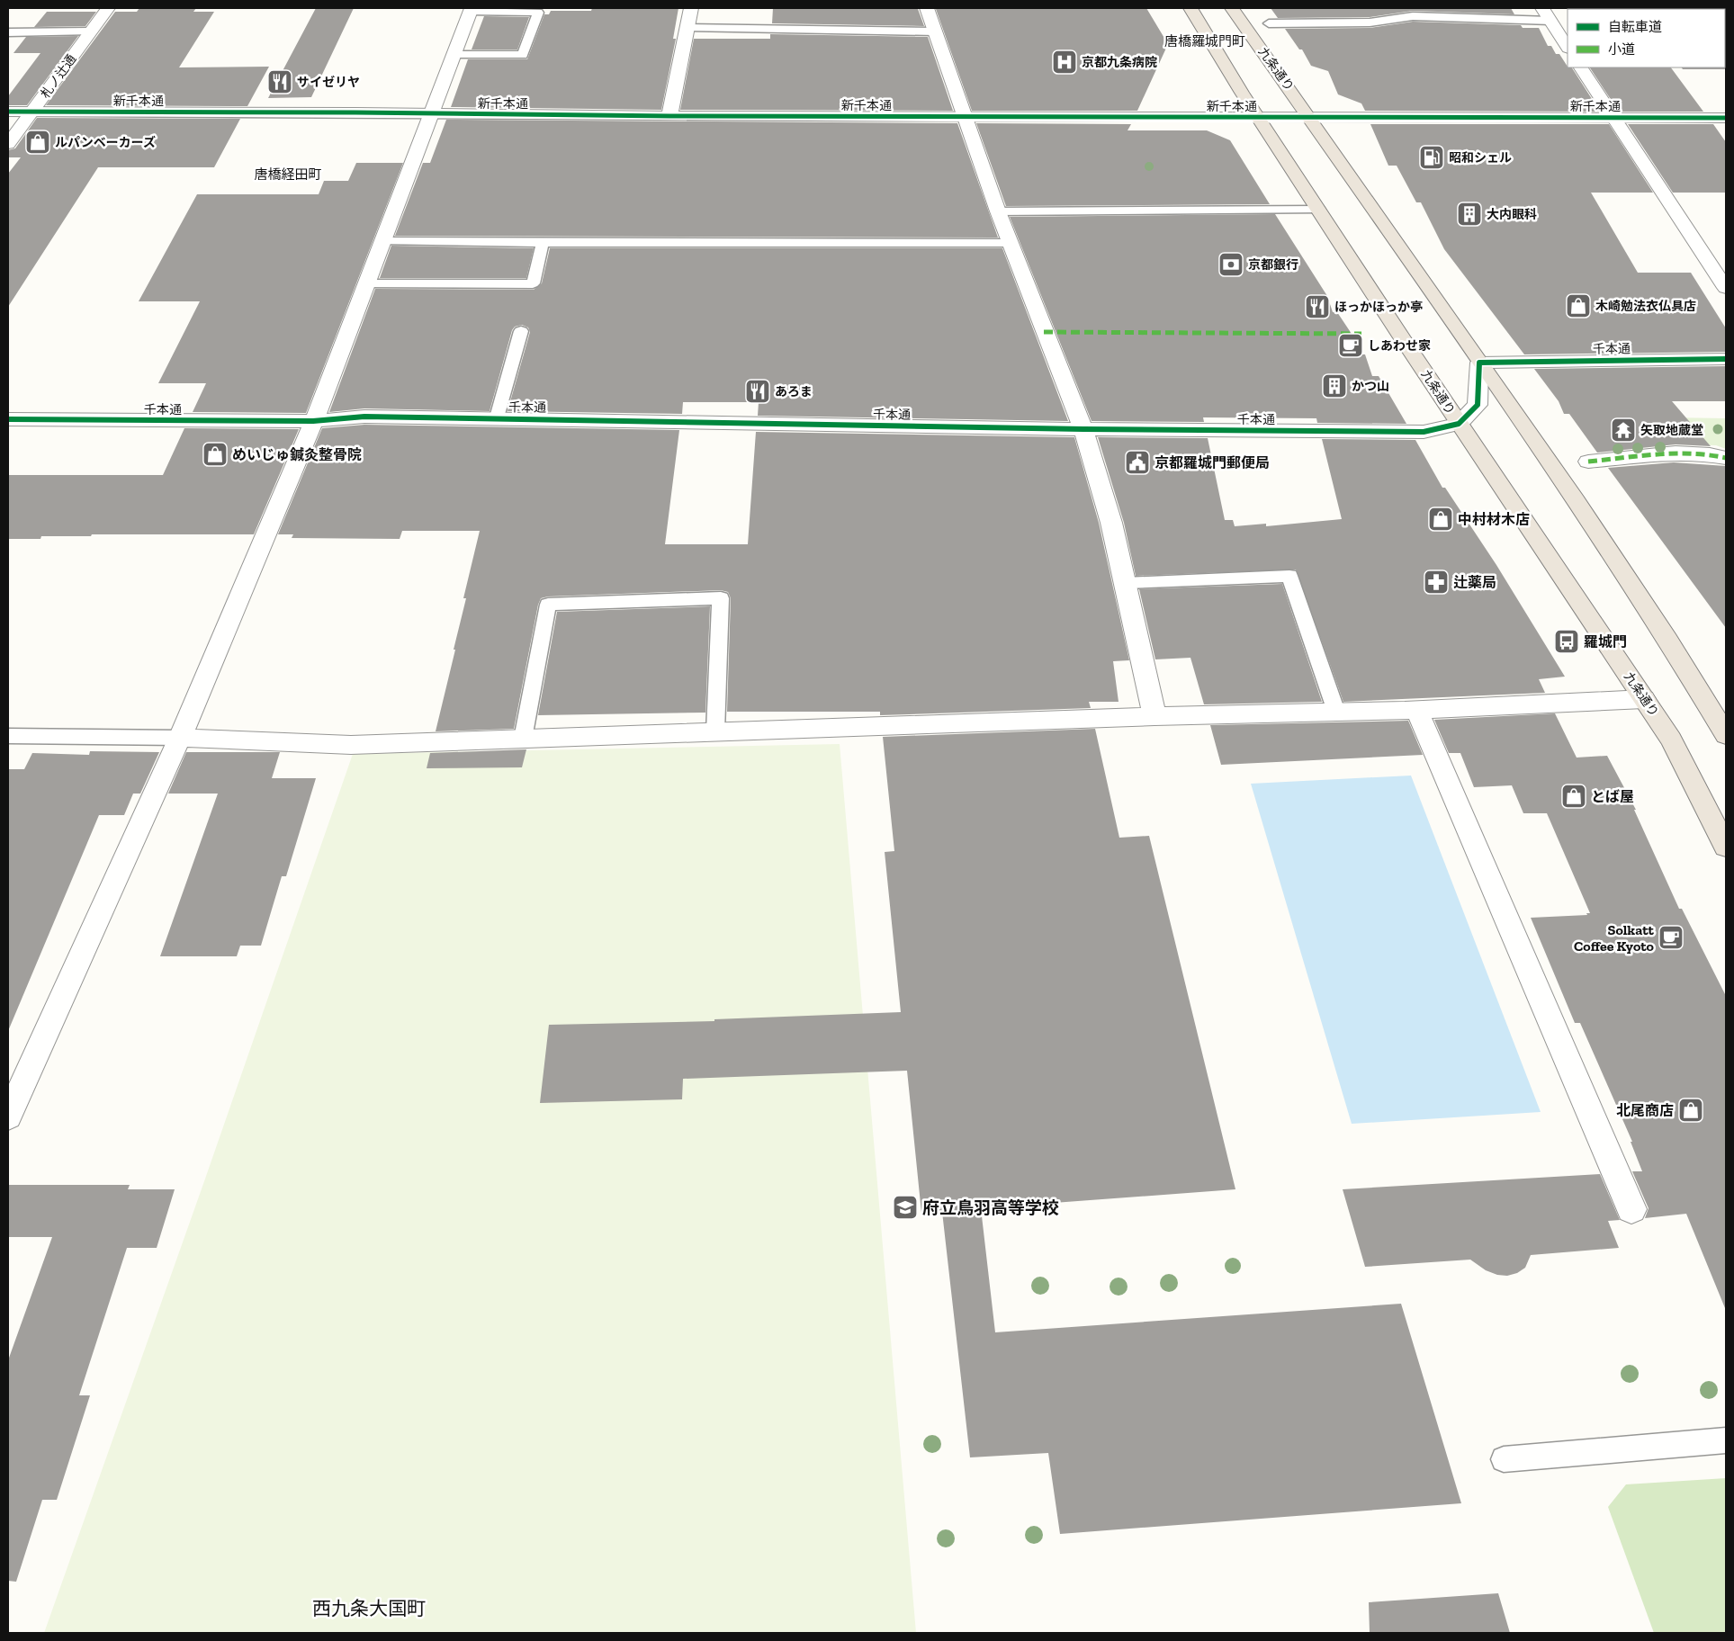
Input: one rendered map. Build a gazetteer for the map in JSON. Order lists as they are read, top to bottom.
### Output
{
  "streets": {
    "highway": ["九条通り"],
    "street": ["札ノ辻通", "新千本通", "千本通"]
  },
  "crossings": [
    ["九条通り", "新千本通"],
    ["九条通り", "千本通"],
    ["札ノ辻通", "新千本通"]
  ],
  "districts": ["唐橋羅城門町", "唐橋経田町", "西九条大国町"],
  "places": {
    "hospital": ["京都九条病院"],
    "restaurant": ["サイゼリヤ", "ほっかほっか亭", "あろま"],
    "shop": [
      "ルパンベーカーズ",
      "木崎勉法衣仏具店",
      "めいじゅ鍼灸整骨院",
      "中村材木店",
      "とば屋",
      "北尾商店"
    ],
    "fuel station": ["昭和シェル"],
    "building": ["大内眼科", "かつ山"],
    "bank": ["京都銀行"],
    "cafe": ["しあわせ家", "Solkatt Coffee Kyoto"],
    "temple": ["矢取地蔵堂"],
    "public building": ["京都羅城門郵便局"],
    "pharmacy": ["辻薬局"],
    "bus stop": ["羅城門"],
    "school or university": ["府立鳥羽高等学校"]
  },
  "legend": ["自転車道", "小道"]
}
